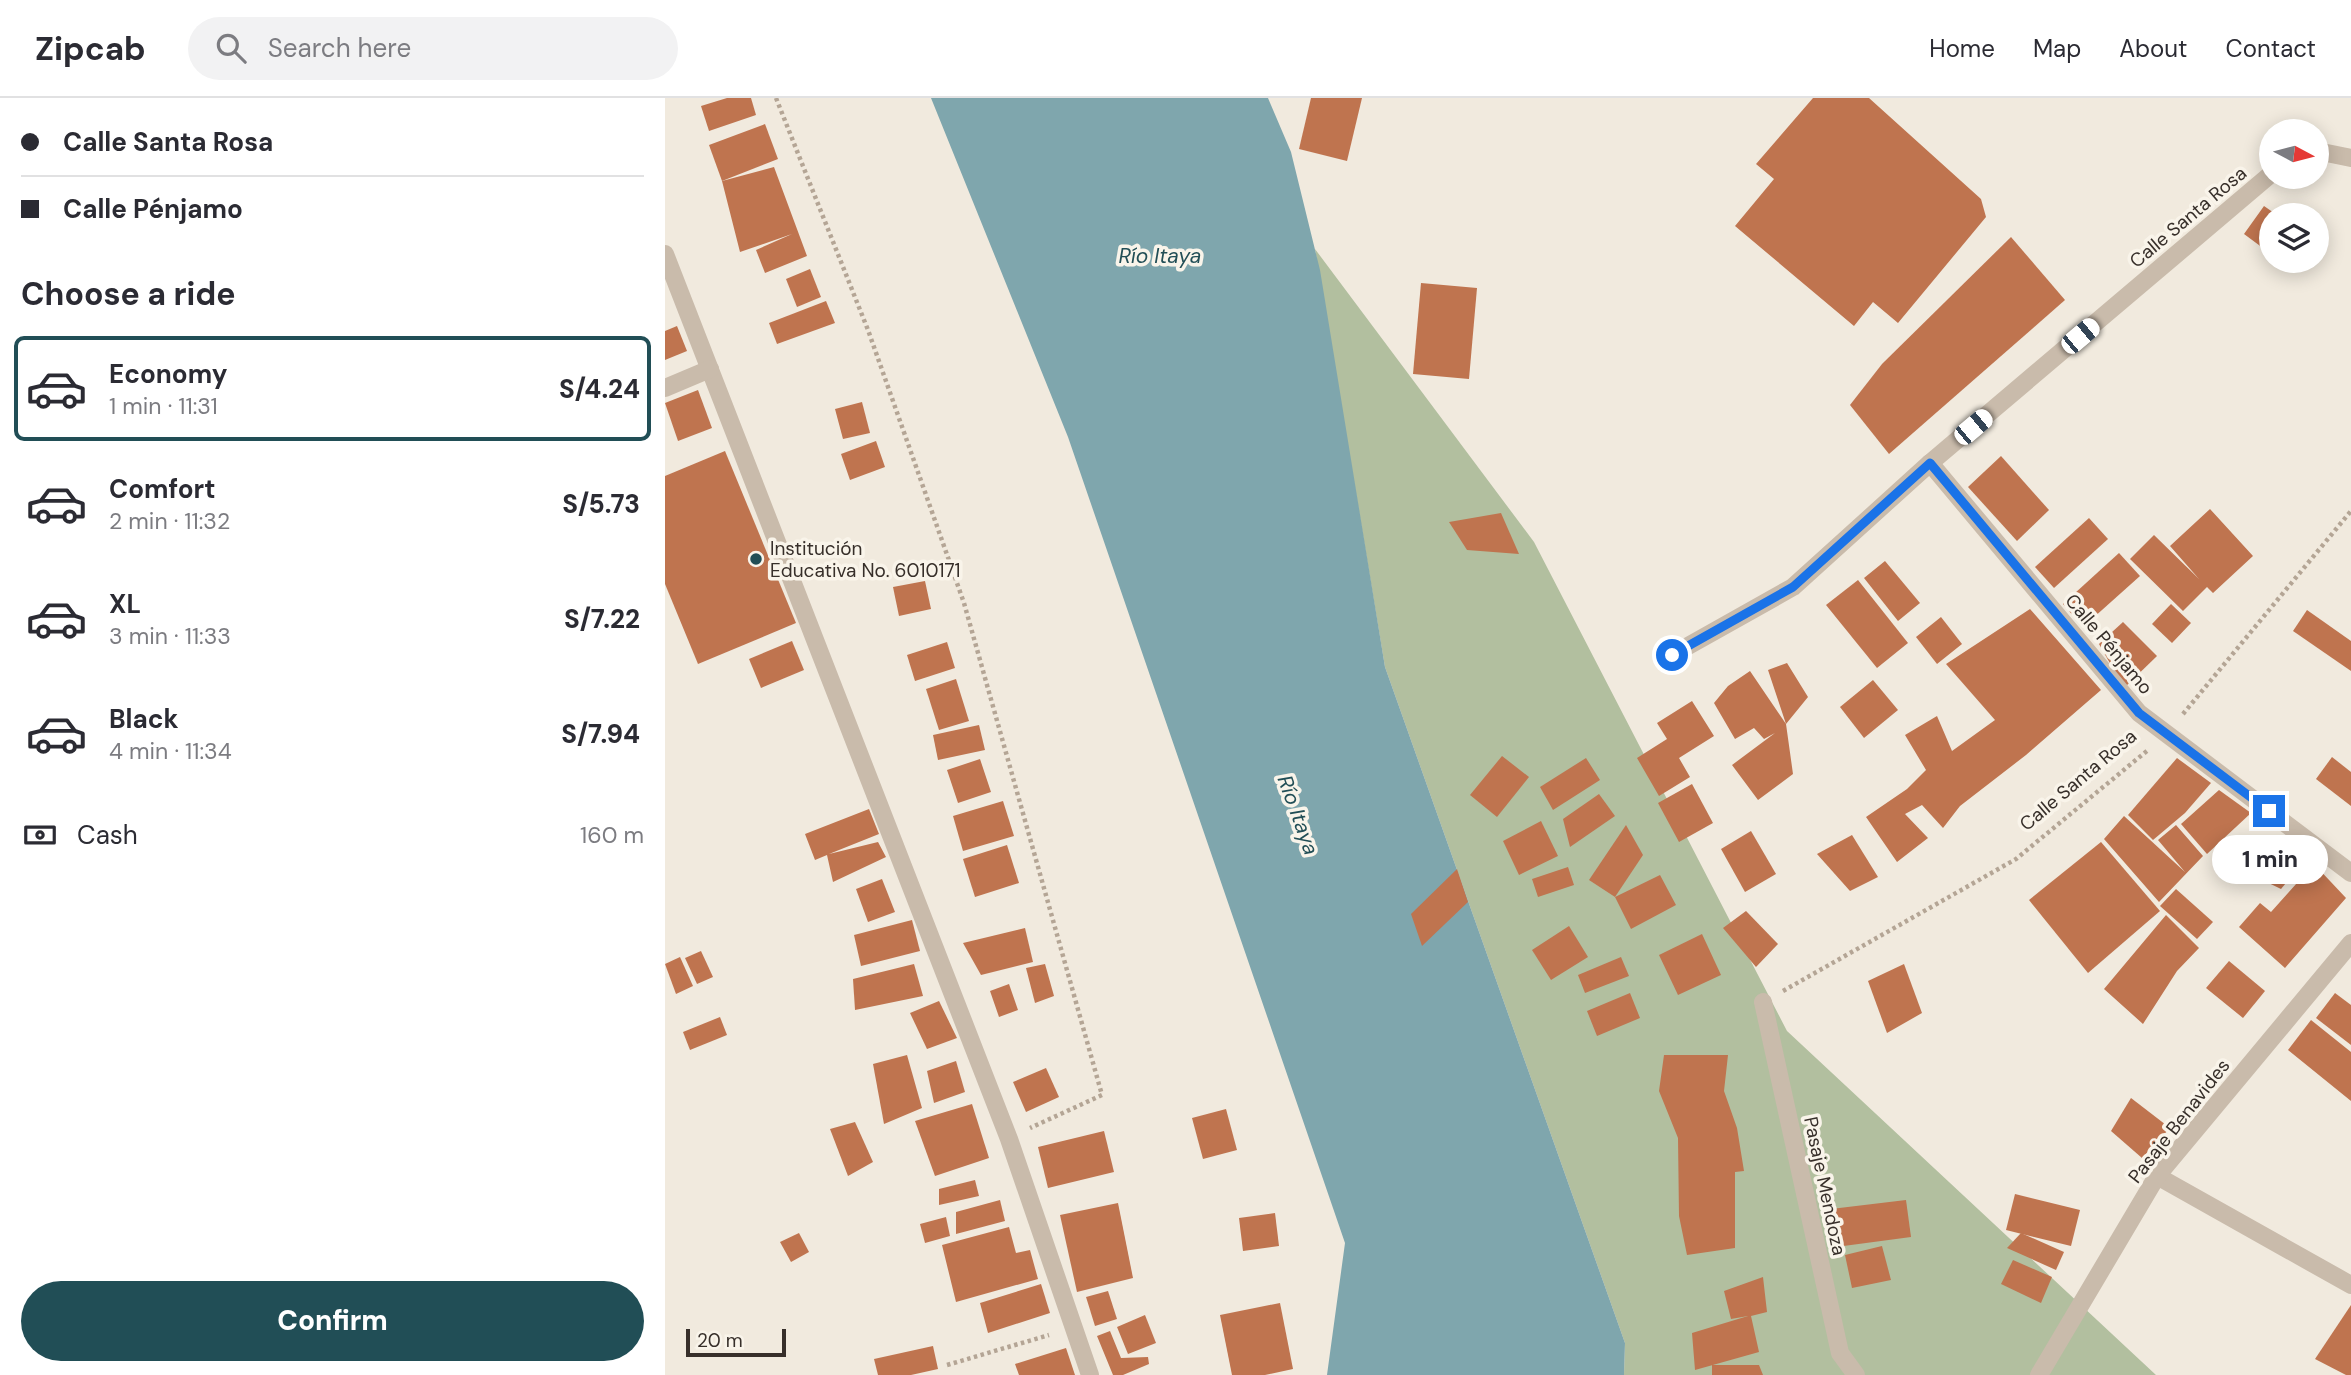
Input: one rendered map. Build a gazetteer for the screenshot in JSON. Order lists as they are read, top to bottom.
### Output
{
  "streets": {
    "street": [
      "Calle Santa Rosa",
      "Calle Pénjamo",
      "Pasaje Benavides",
      "Pasaje Mendoza"
    ]
  },
  "crossings": [
    ["Calle Santa Rosa", "Calle Pénjamo"],
    ["Calle Santa Rosa", "Pasaje Mendoza"]
  ],
  "water": ["Río Itaya"],
  "places": ["Institución Educativa No. 6010171"],
  "scale_bar": "20 m",
  "north": "right",
  "page": {
    "header": "Zipcab",
    "search": "Search here",
    "nav": [
      "Home",
      "Map",
      "About",
      "Contact"
    ],
    "banner": ["Calle Santa Rosa", "Calle Pénjamo"],
    "heading": "Choose a ride",
    "list": [
      {
        "name": "Economy",
        "note": "1 min · 11:31",
        "value": "S/4.24"
      },
      {
        "name": "Comfort",
        "note": "2 min · 11:32",
        "value": "S/5.73"
      },
      {
        "name": "XL",
        "note": "3 min · 11:33",
        "value": "S/7.22"
      },
      {
        "name": "Black",
        "note": "4 min · 11:34",
        "value": "S/7.94"
      }
    ],
    "pay": ["Cash", "160 m"],
    "bubble": "1 min",
    "buttons": "Confirm",
    "scale": "20 m"
  }
}
